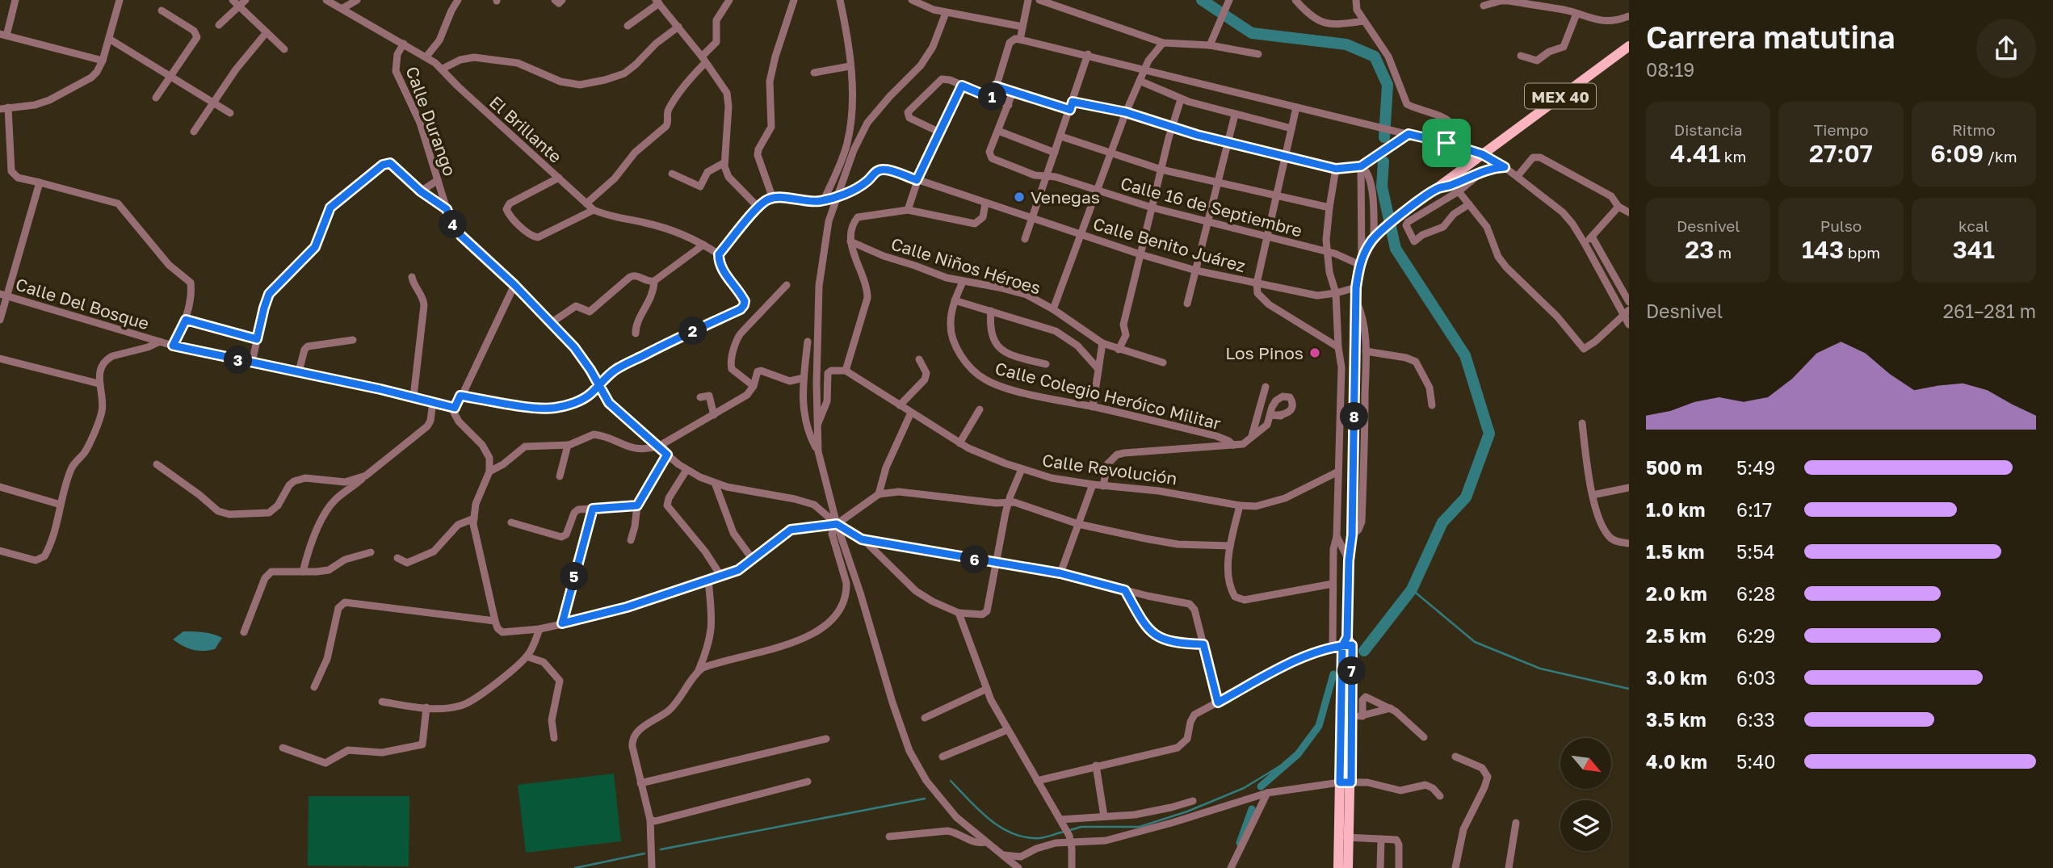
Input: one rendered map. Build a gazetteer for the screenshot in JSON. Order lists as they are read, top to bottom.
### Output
{
  "streets": {
    "main road": ["MEX 40"],
    "street": [
      "Calle Durango",
      "El Brillante",
      "Calle 16 de Septiembre",
      "Calle Benito Juárez",
      "Calle Niños Héroes",
      "Calle Del Bosque",
      "Calle Colegio Heróico Militar",
      "Calle Revolución"
    ]
  },
  "crossings": [
    ["MEX 40", "Calle 16 de Septiembre"],
    ["MEX 40", "Calle Benito Juárez"],
    ["Calle Durango", "El Brillante"],
    ["Calle Niños Héroes", "Calle Colegio Heróico Militar"]
  ],
  "places": ["Venegas", "Los Pinos"],
  "north": "bottom right",
  "page": {
    "heading": ["Carrera matutina", "08:19"],
    "pins": [
      "1",
      "4",
      "2",
      "3",
      "8",
      "6",
      "5",
      "7"
    ],
    "stats": [
      ["Distancia", "4.41 km"],
      ["Tiempo", "27:07"],
      ["Ritmo", "6:09 /km"],
      ["Desnivel", "23 m"],
      ["Pulso", "143 bpm"],
      ["kcal", "341"]
    ],
    "chart": ["Desnivel", "261–281 m"],
    "list": [
      {
        "name": "500 m",
        "note": "5:49"
      },
      {
        "name": "1.0 km",
        "note": "6:17"
      },
      {
        "name": "1.5 km",
        "note": "5:54"
      },
      {
        "name": "2.0 km",
        "note": "6:28"
      },
      {
        "name": "2.5 km",
        "note": "6:29"
      },
      {
        "name": "3.0 km",
        "note": "6:03"
      },
      {
        "name": "3.5 km",
        "note": "6:33"
      },
      {
        "name": "4.0 km",
        "note": "5:40"
      }
    ]
  }
}
